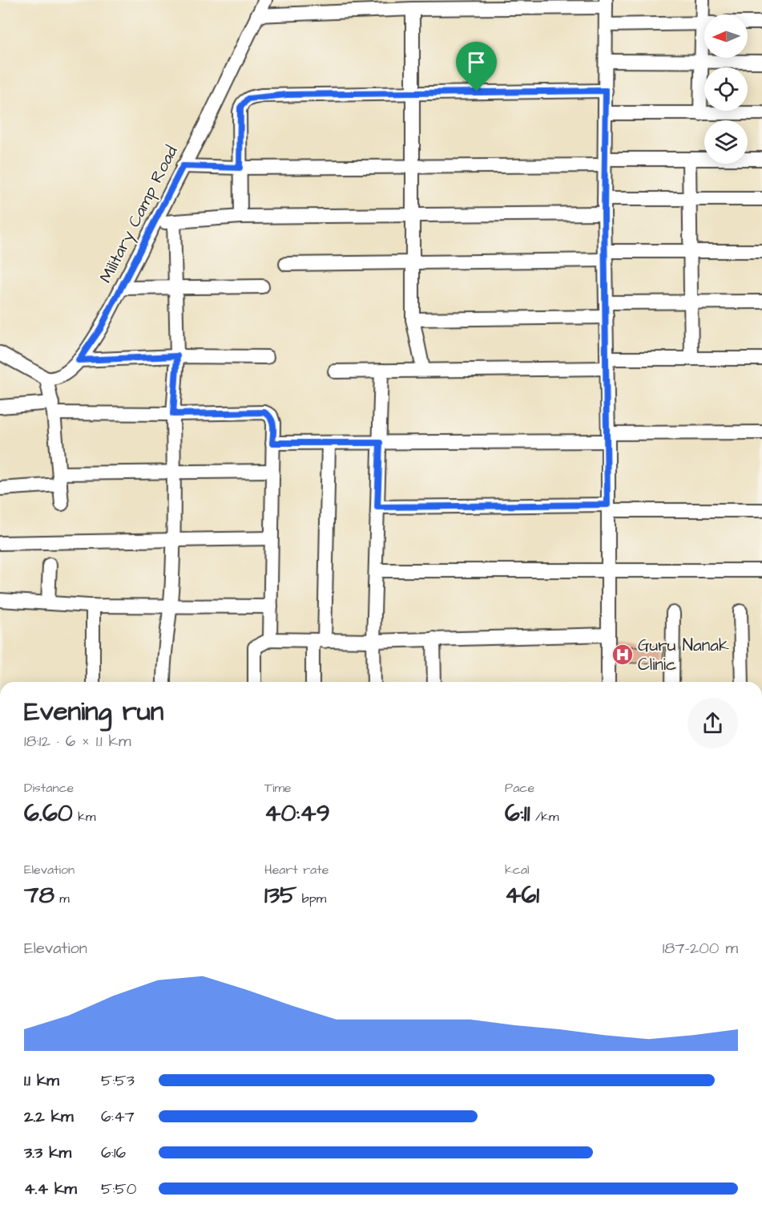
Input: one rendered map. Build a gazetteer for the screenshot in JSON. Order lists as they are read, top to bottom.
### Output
{
  "streets": {
    "street": ["Military Camp Road"]
  },
  "places": {
    "hospital": ["Guru Nanak Clinic"]
  },
  "north": "left",
  "page": {
    "heading": ["Evening run", "18:12 · 6 × 1.1 km"],
    "stats": [
      ["Distance", "6.60 km"],
      ["Time", "40:49"],
      ["Pace", "6:11 /km"],
      ["Elevation", "78 m"],
      ["Heart rate", "135 bpm"],
      ["kcal", "461"]
    ],
    "chart": ["Elevation", "187–200 m"],
    "list": [
      {
        "name": "1.1 km",
        "note": "5:53"
      },
      {
        "name": "2.2 km",
        "note": "6:47"
      },
      {
        "name": "3.3 km",
        "note": "6:16"
      },
      {
        "name": "4.4 km",
        "note": "5:50"
      }
    ]
  }
}
